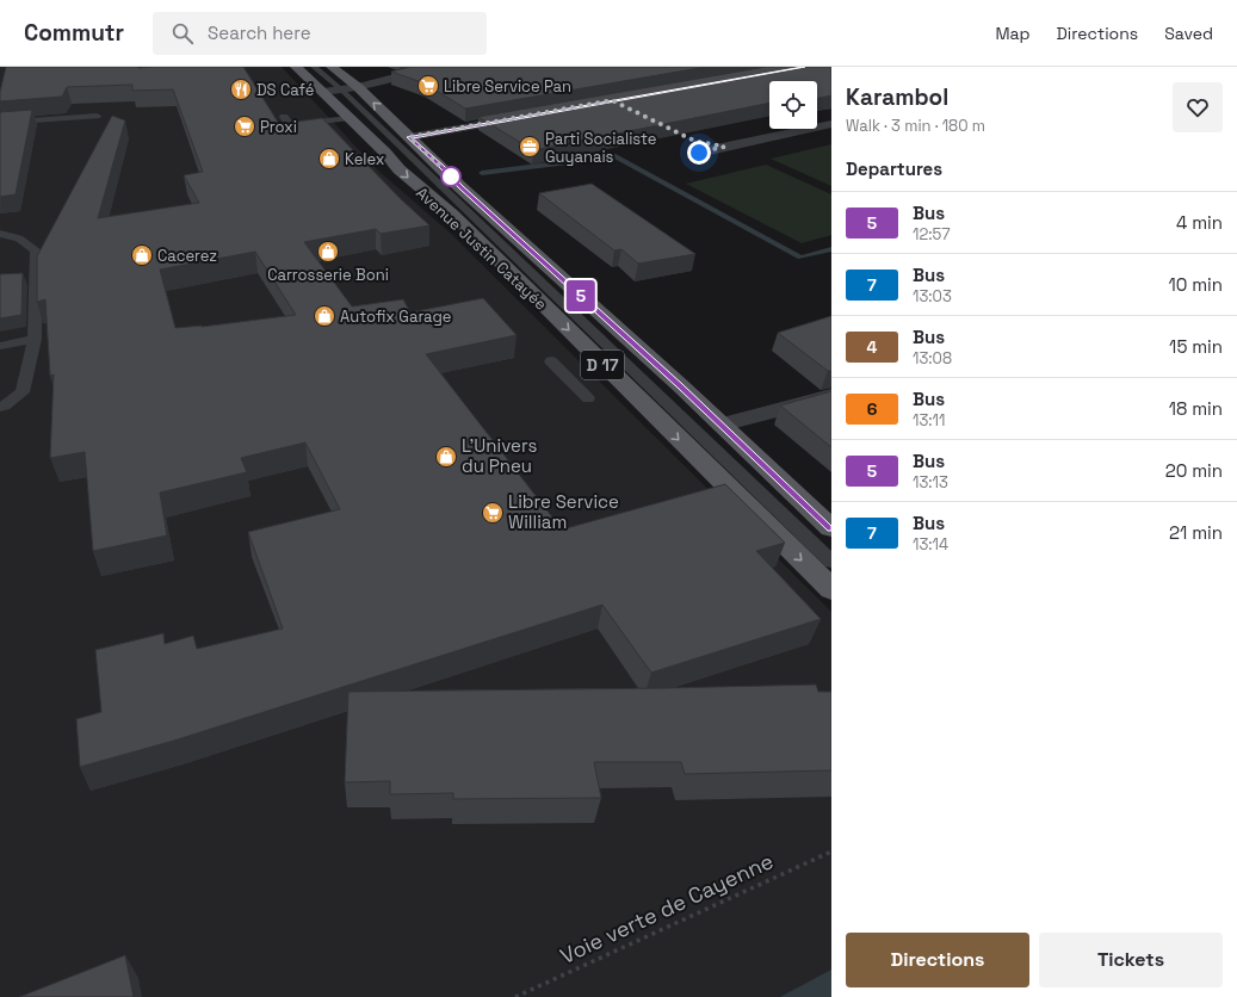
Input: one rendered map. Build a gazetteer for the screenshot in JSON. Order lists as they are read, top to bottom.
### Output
{
  "streets": {
    "main road": ["Avenue Justin Catayée", "D 17"],
    "path": ["Voie verte de Cayenne"]
  },
  "places": {
    "supermarket": ["Libre Service Pan", "Proxi", "Libre Service William"],
    "restaurant": ["DS Café"],
    "office": ["Parti Socialiste Guyanais"],
    "shop": [
      "Kelex",
      "Carrosserie Boni",
      "Cacerez",
      "Autofix Garage",
      "L'Univers du Pneu"
    ]
  },
  "lines": ["bus line 5"],
  "page": {
    "header": "Commutr",
    "search": "Search here",
    "nav": ["Map", "Directions", "Saved"],
    "on_map": "5",
    "heading": [
      ["Karambol", "Walk · 3 min · 180 m"],
      "Departures"
    ],
    "list": [
      {
        "mark": "5",
        "name": "Bus",
        "note": "12:57",
        "value": "4 min"
      },
      {
        "mark": "7",
        "name": "Bus",
        "note": "13:03",
        "value": "10 min"
      },
      {
        "mark": "4",
        "name": "Bus",
        "note": "13:08",
        "value": "15 min"
      },
      {
        "mark": "6",
        "name": "Bus",
        "note": "13:11",
        "value": "18 min"
      },
      {
        "mark": "5",
        "name": "Bus",
        "note": "13:13",
        "value": "20 min"
      },
      {
        "mark": "7",
        "name": "Bus",
        "note": "13:14",
        "value": "21 min"
      }
    ],
    "buttons": ["Directions", "Tickets"]
  }
}
